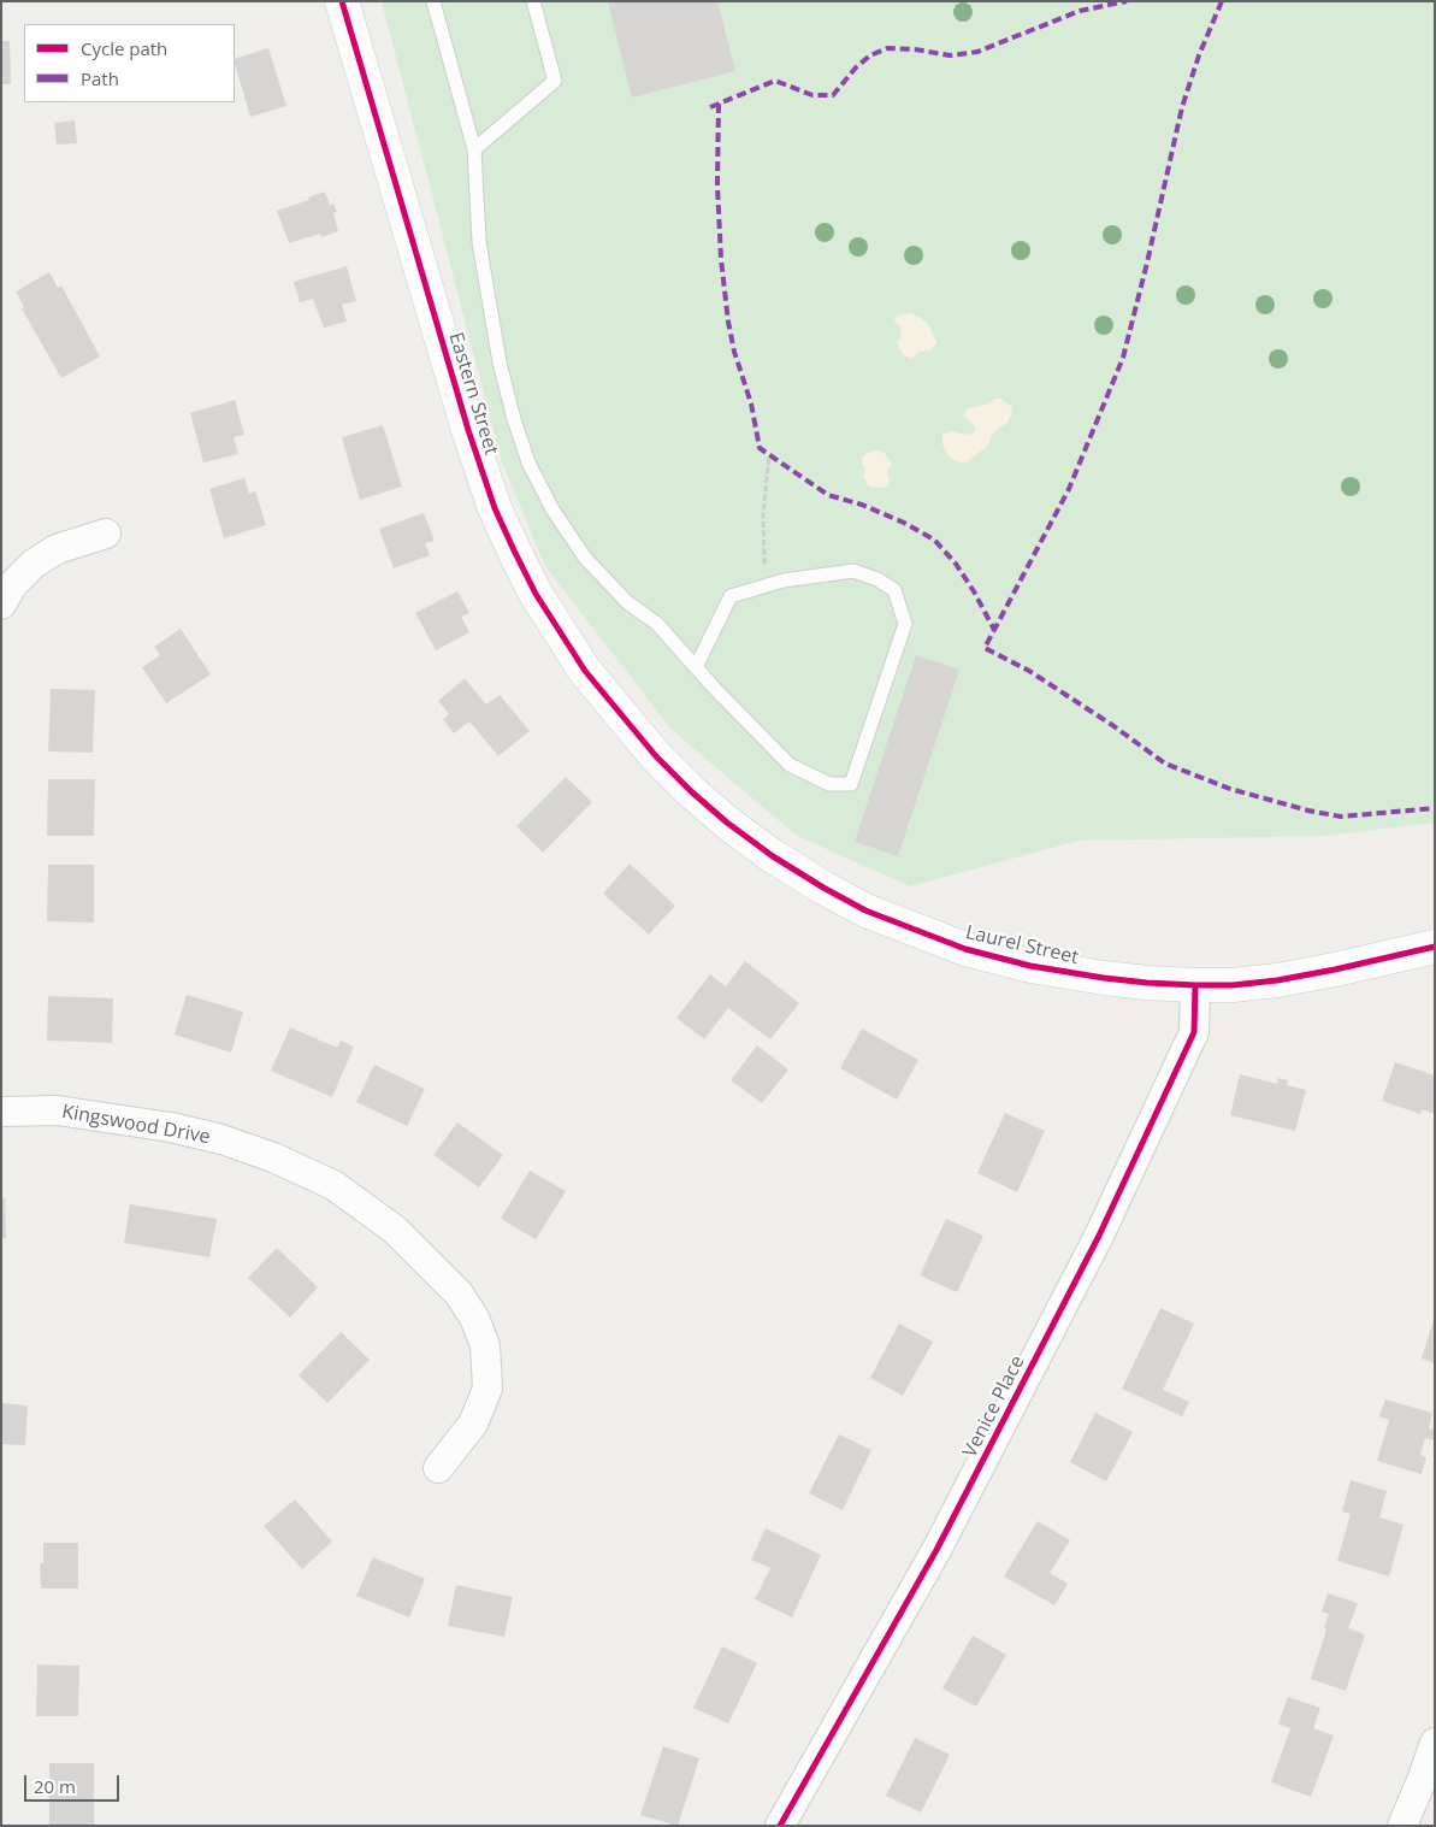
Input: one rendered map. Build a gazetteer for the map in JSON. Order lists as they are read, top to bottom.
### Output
{
  "streets": {
    "street": [
      "Eastern Street",
      "Laurel Street",
      "Kingswood Drive",
      "Venice Place"
    ]
  },
  "crossings": [
    ["Eastern Street", "Laurel Street"],
    ["Laurel Street", "Venice Place"]
  ],
  "legend": ["Cycle path", "Path"],
  "scale_bar": "20 m"
}
